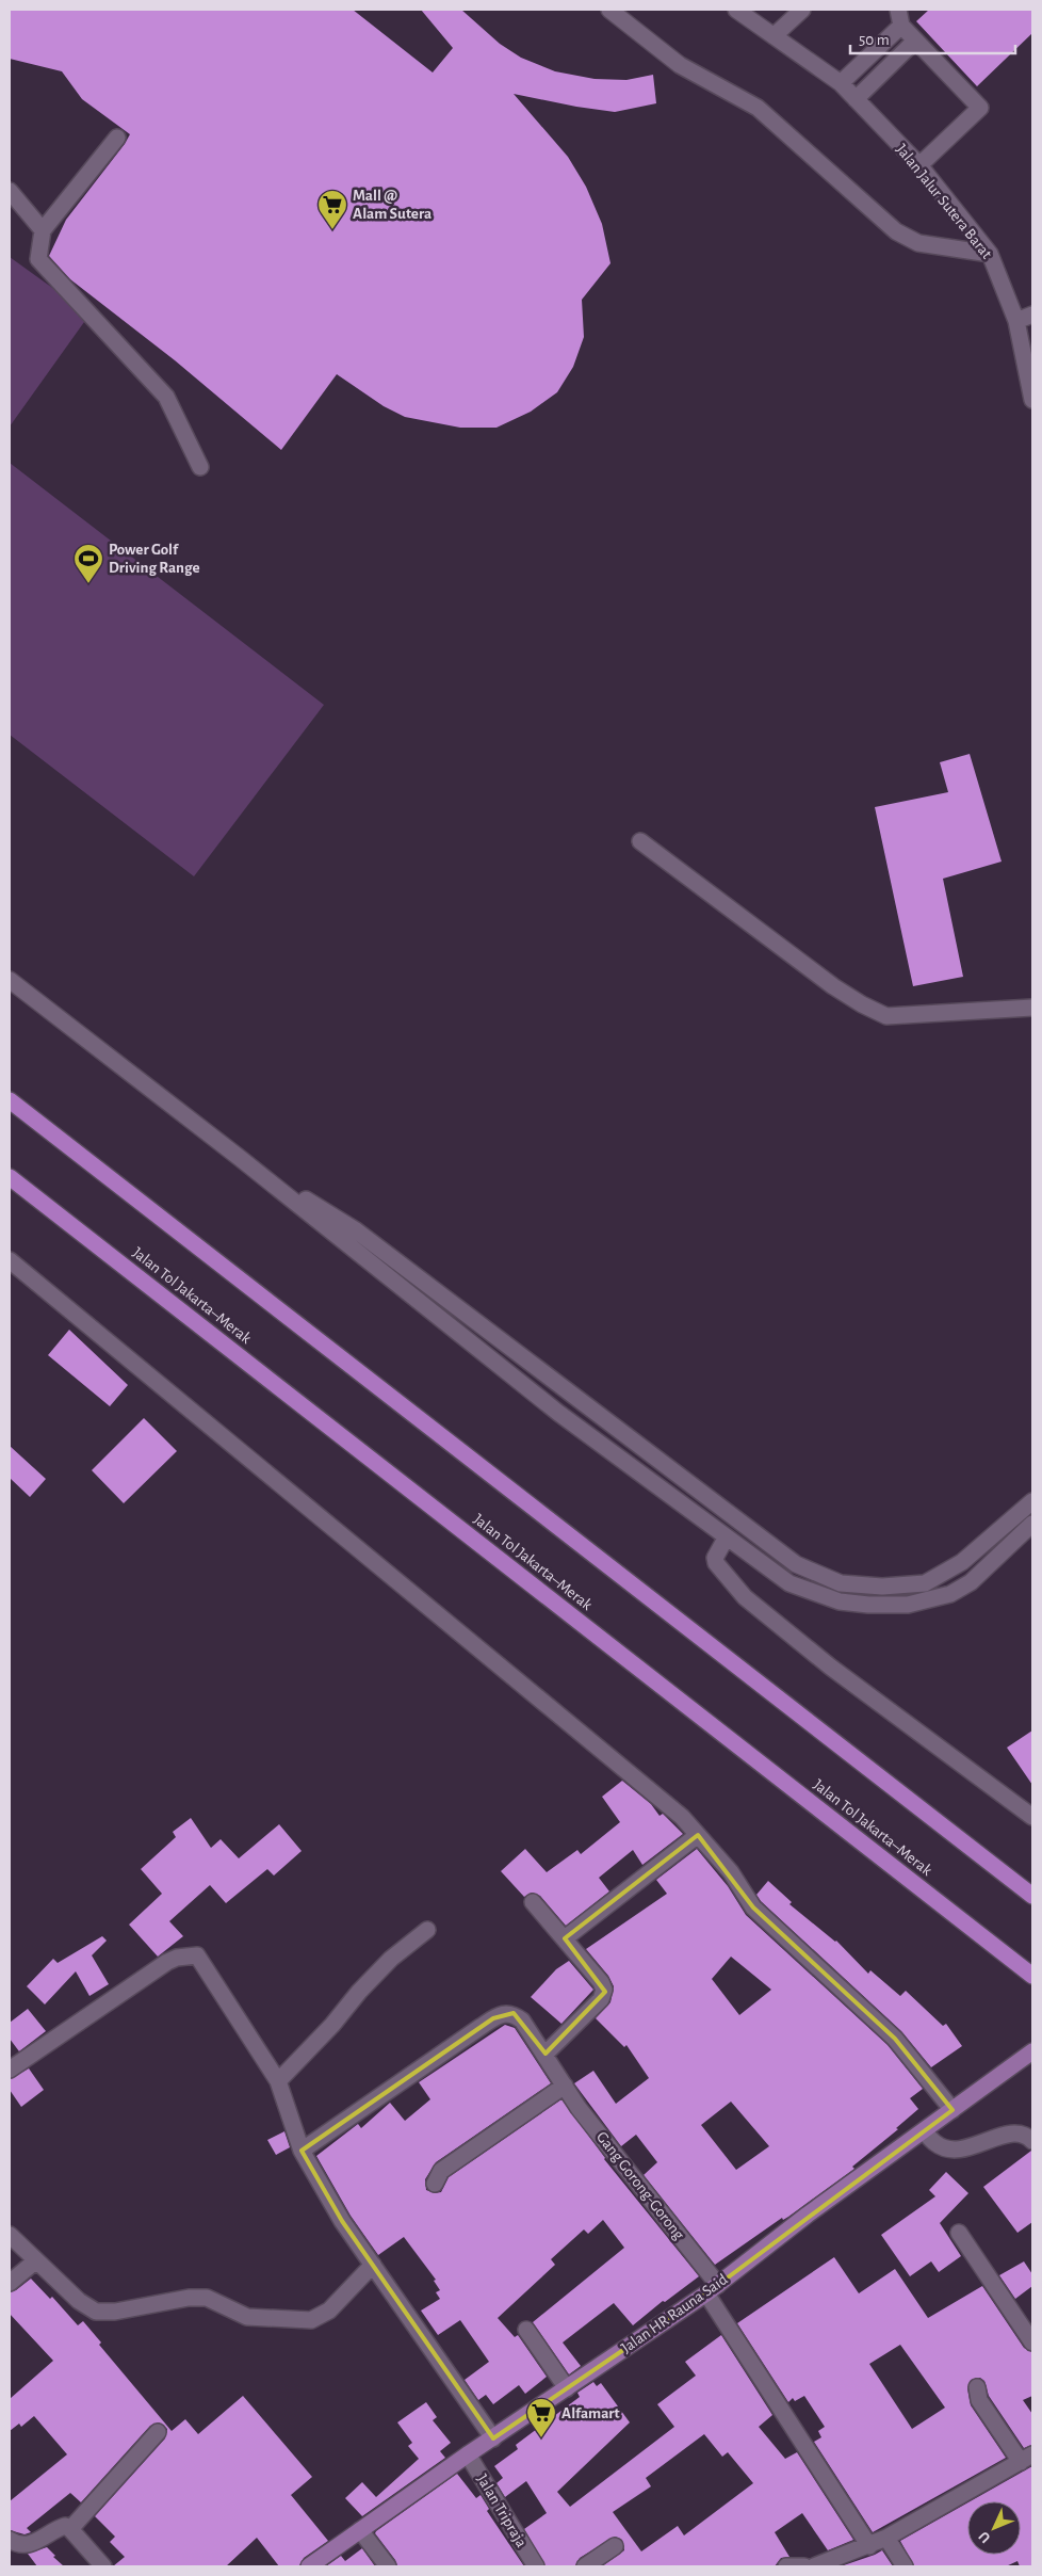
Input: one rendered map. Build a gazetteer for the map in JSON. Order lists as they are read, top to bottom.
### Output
{
  "streets": {
    "highway": ["Jalan Tol Jakarta–Merak"],
    "main road": ["Jalan HR Rauna Said"],
    "street": ["Jalan Jalur Sutera Barat", "Gang Gorong-Gorong", "Jalan Tripraja"]
  },
  "crossings": [
    ["Gang Gorong-Gorong", "Jalan HR Rauna Said"],
    ["Jalan HR Rauna Said", "Jalan Tripraja"]
  ],
  "places": {
    "supermarket": ["Mall @ Alam Sutera", "Alfamart"],
    "sports": ["Power Golf Driving Range"]
  },
  "scale_bar": "50 m",
  "north": "bottom left"
}
